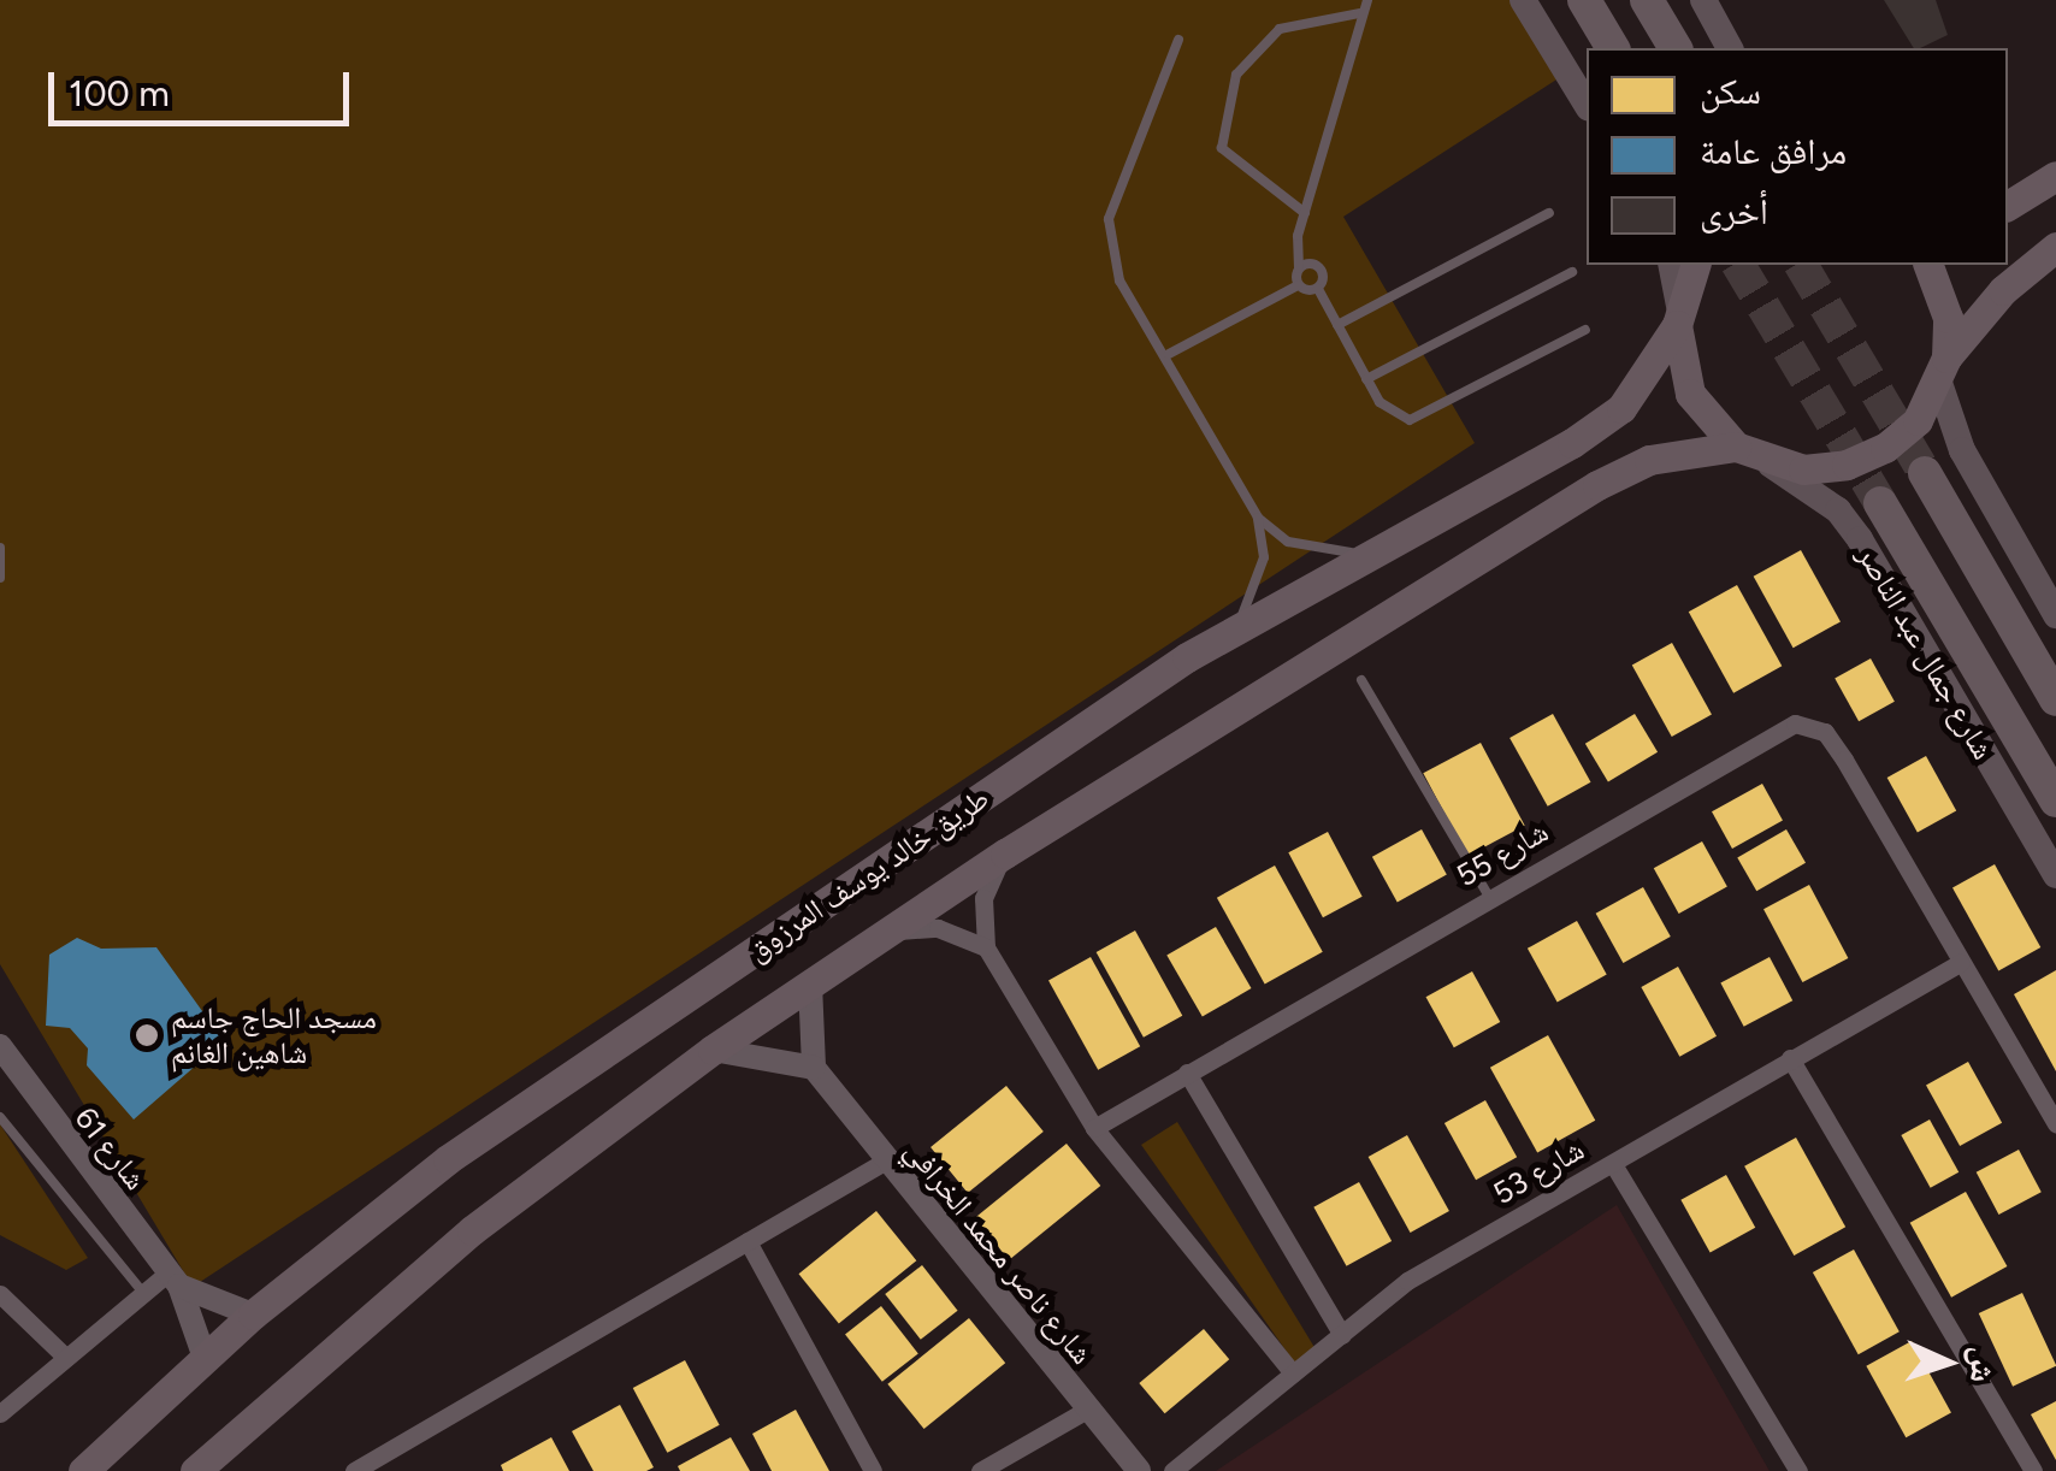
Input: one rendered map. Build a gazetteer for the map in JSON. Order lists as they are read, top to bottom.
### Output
{
  "streets": {
    "highway": ["شارع جمال عبد الناصر"],
    "main road": ["طريق خالد يوسف المرزوق"],
    "street": [
      "شارع 55",
      "شارع 61",
      "شارع 53",
      "شارع ناصر محمد الخرافي"
    ]
  },
  "crossings": [
    ["شارع جمال عبد الناصر", "طريق خالد يوسف المرزوق"],
    ["شارع 55", "شارع 53"],
    ["طريق خالد يوسف المرزوق", "شارع 61"]
  ],
  "places": ["مسجد الحاج جاسم شاهين الغانم"],
  "legend": ["سكن", "مرافق عامة", "أخرى"],
  "scale_bar": "100 m",
  "north": "right"
}
